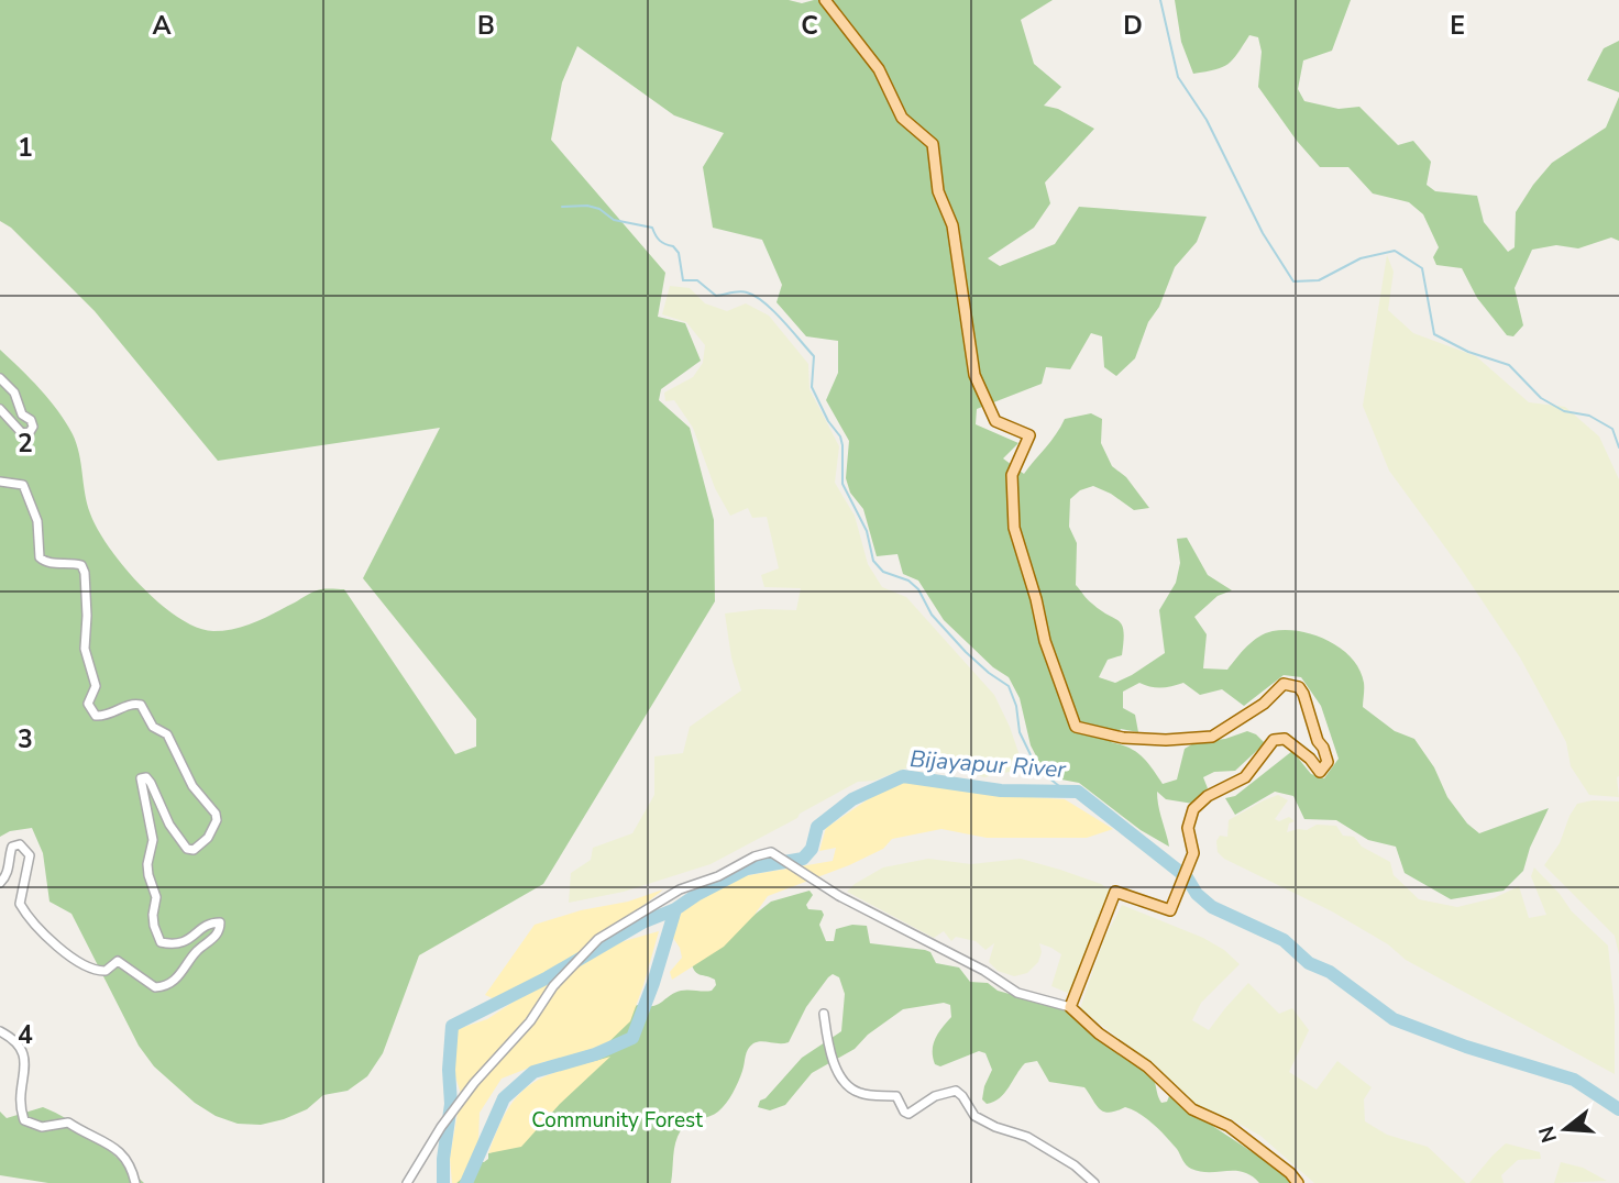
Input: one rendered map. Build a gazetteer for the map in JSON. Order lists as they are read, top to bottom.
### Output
{
  "water": ["Bijayapur River"],
  "parks": ["Community Forest"],
  "north": "left",
  "grid": {
    "columns": [
      "A",
      "B",
      "C",
      "D",
      "E"
    ],
    "rows": [
      "1",
      "2",
      "3",
      "4"
    ]
  }
}
